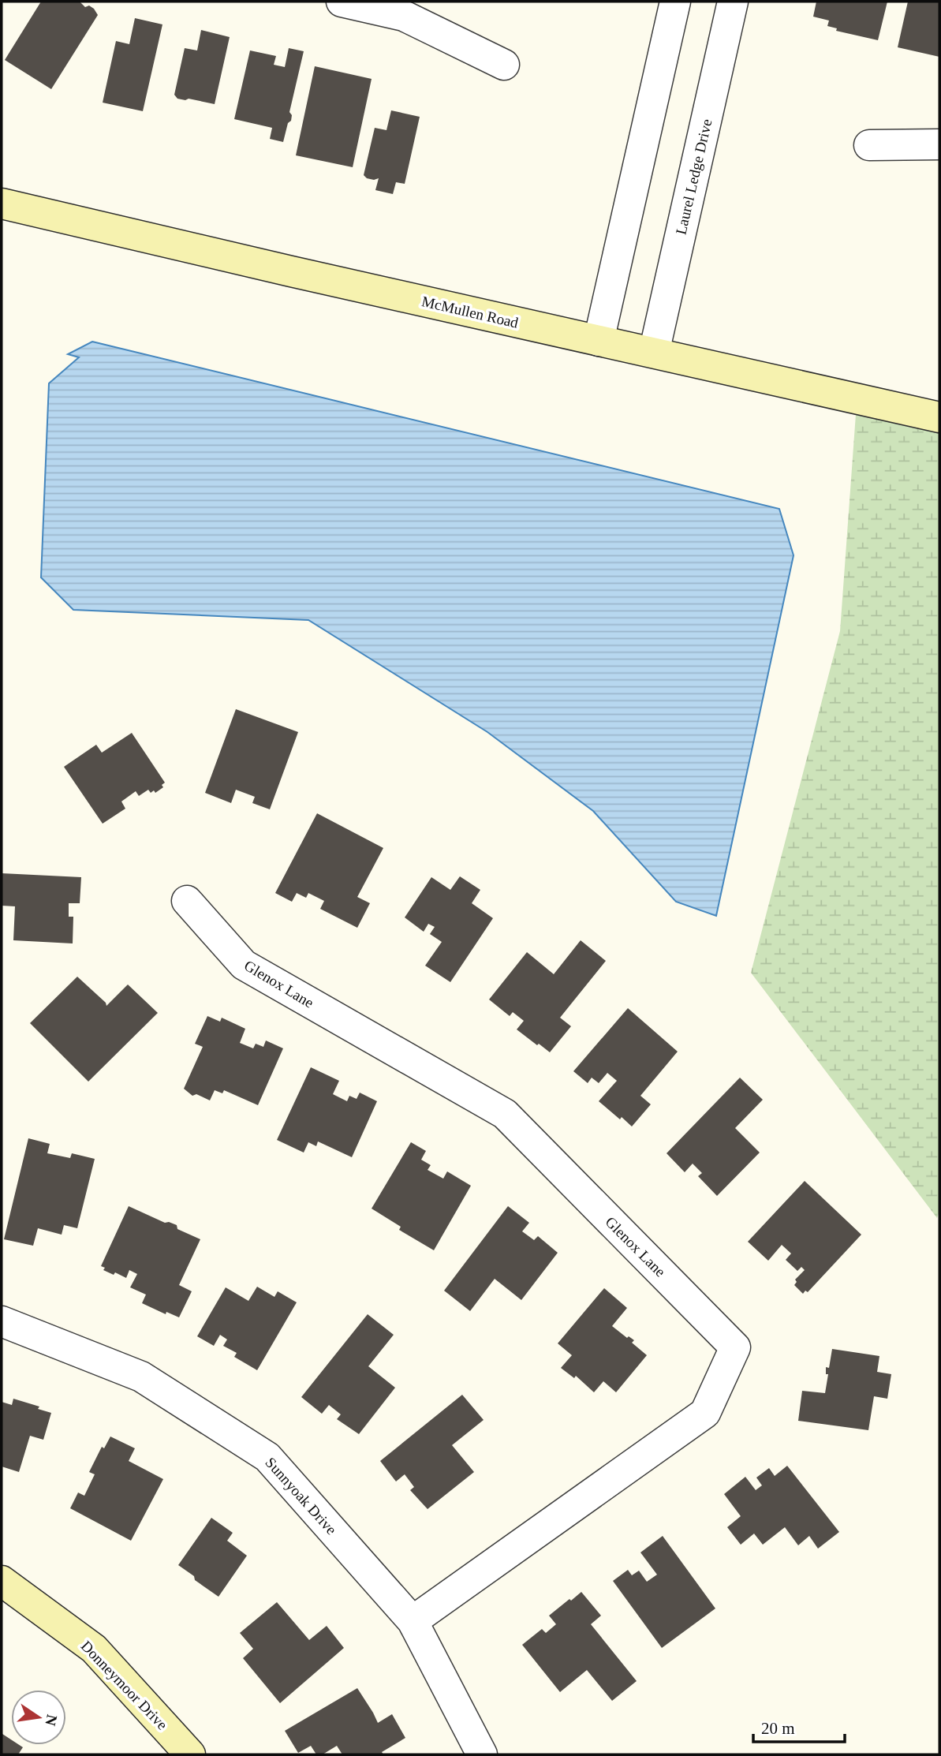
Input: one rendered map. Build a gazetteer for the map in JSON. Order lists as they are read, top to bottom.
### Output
{
  "streets": {
    "street": [
      "Laurel Ledge Drive",
      "McMullen Road",
      "Glenox Lane",
      "Sunnyoak Drive",
      "Donneymoor Drive"
    ]
  },
  "crossings": [
    ["Laurel Ledge Drive", "McMullen Road"],
    ["Glenox Lane", "Sunnyoak Drive"]
  ],
  "scale_bar": "20 m",
  "north": "right"
}
